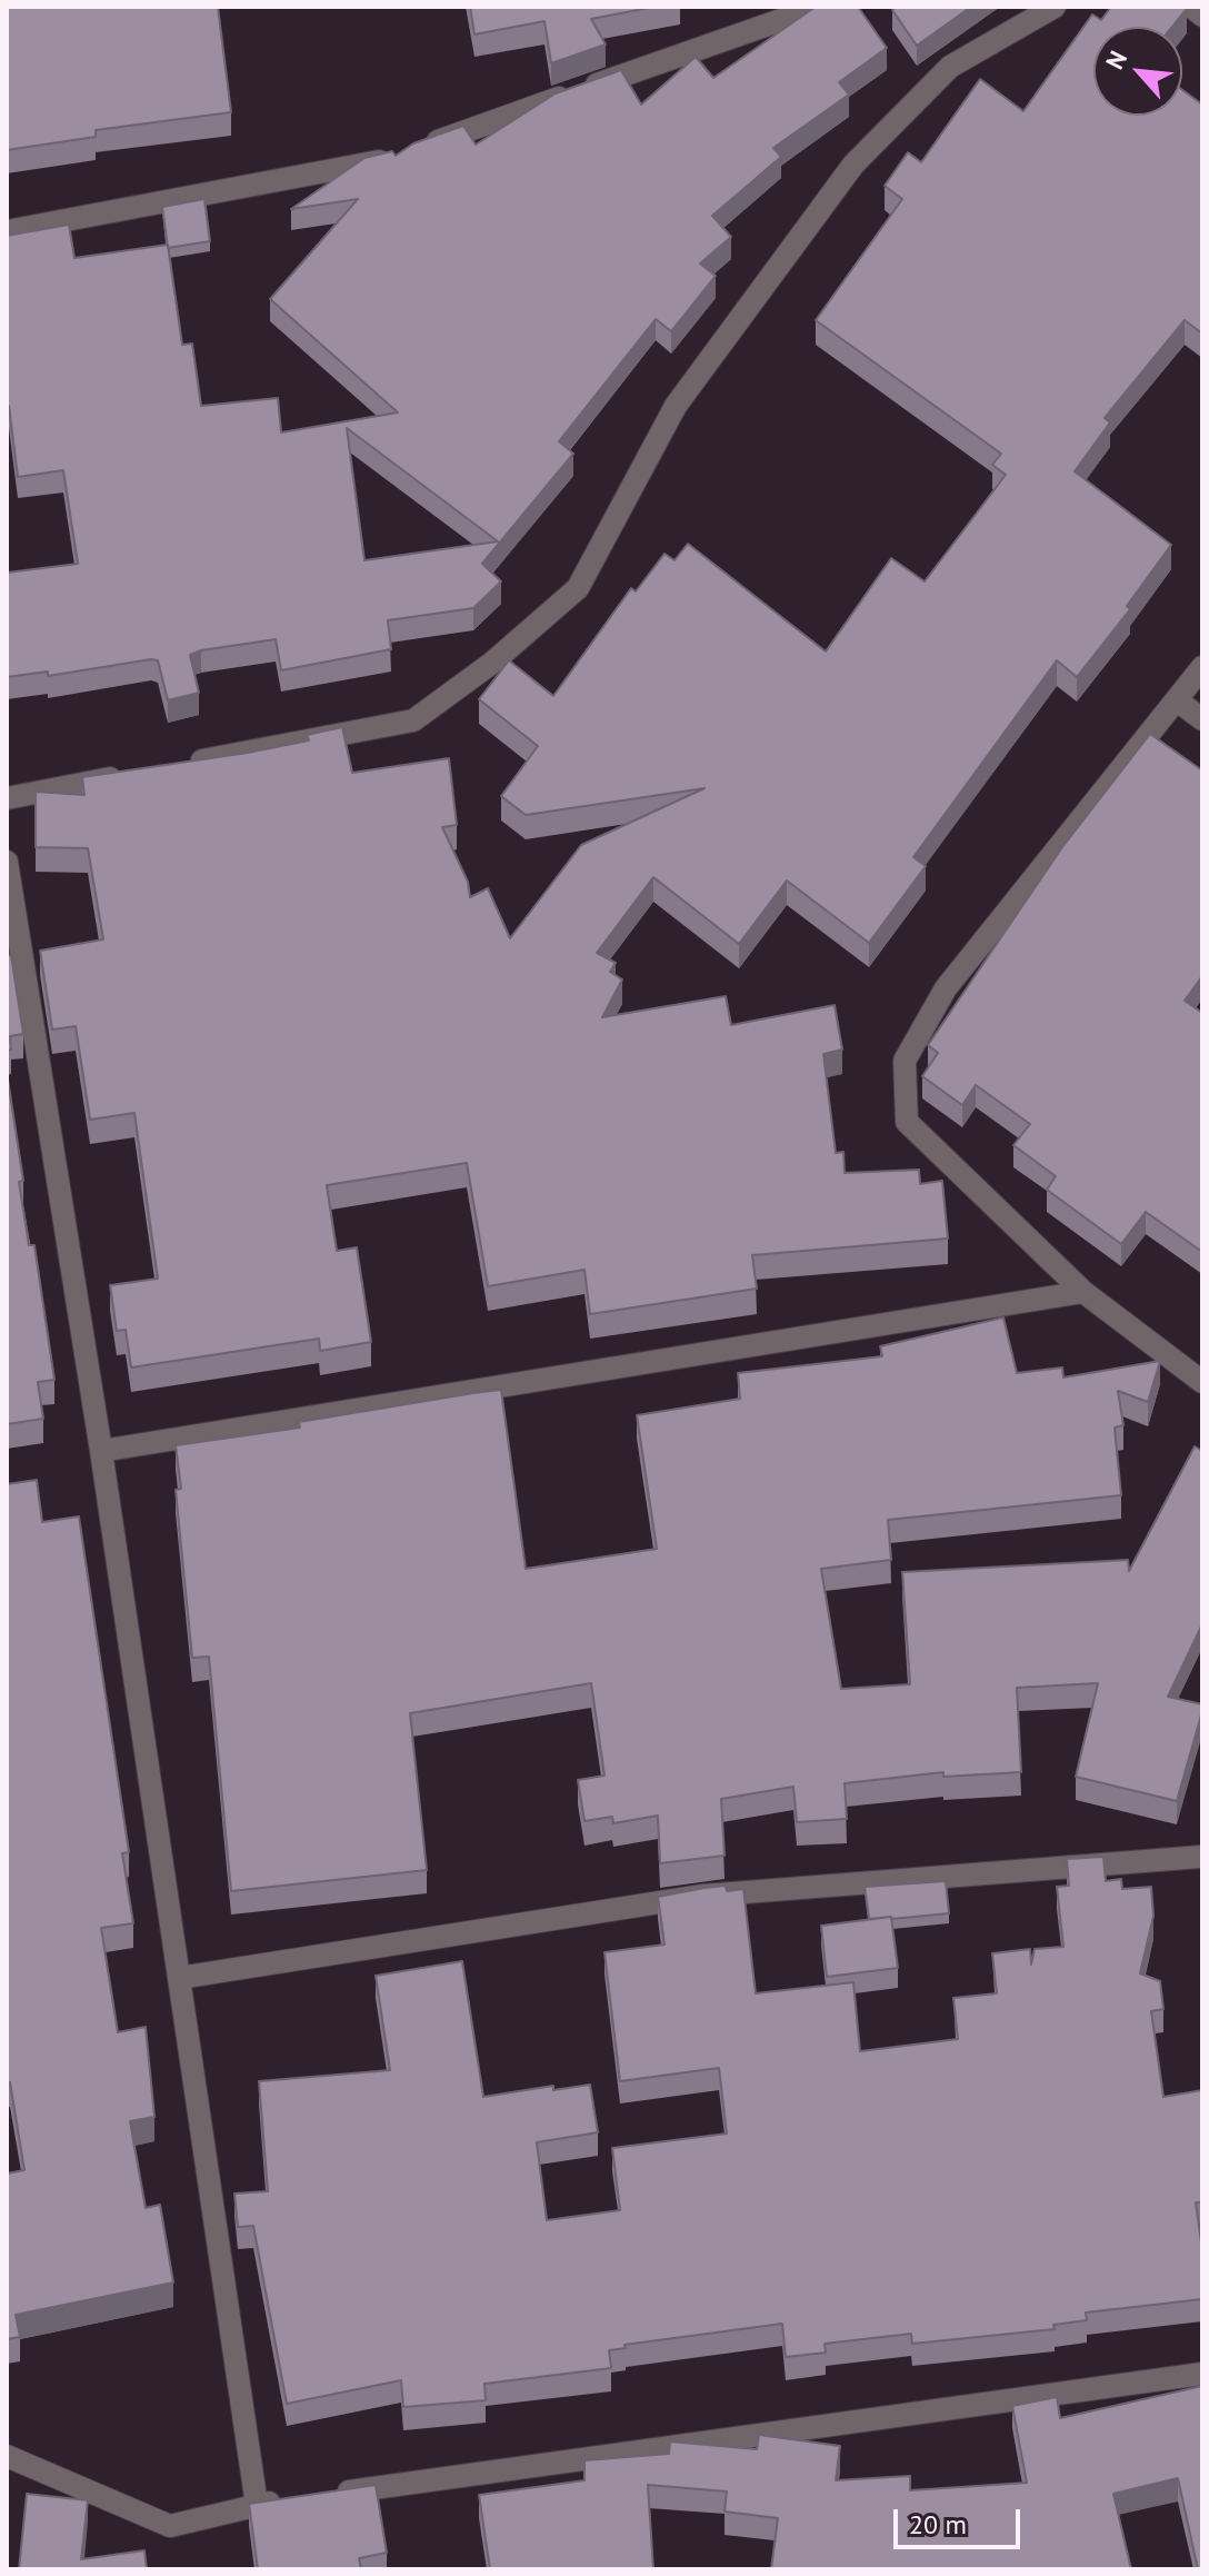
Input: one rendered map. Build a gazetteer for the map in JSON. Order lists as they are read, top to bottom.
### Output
{
  "scale_bar": "20 m",
  "north": "top left"
}
